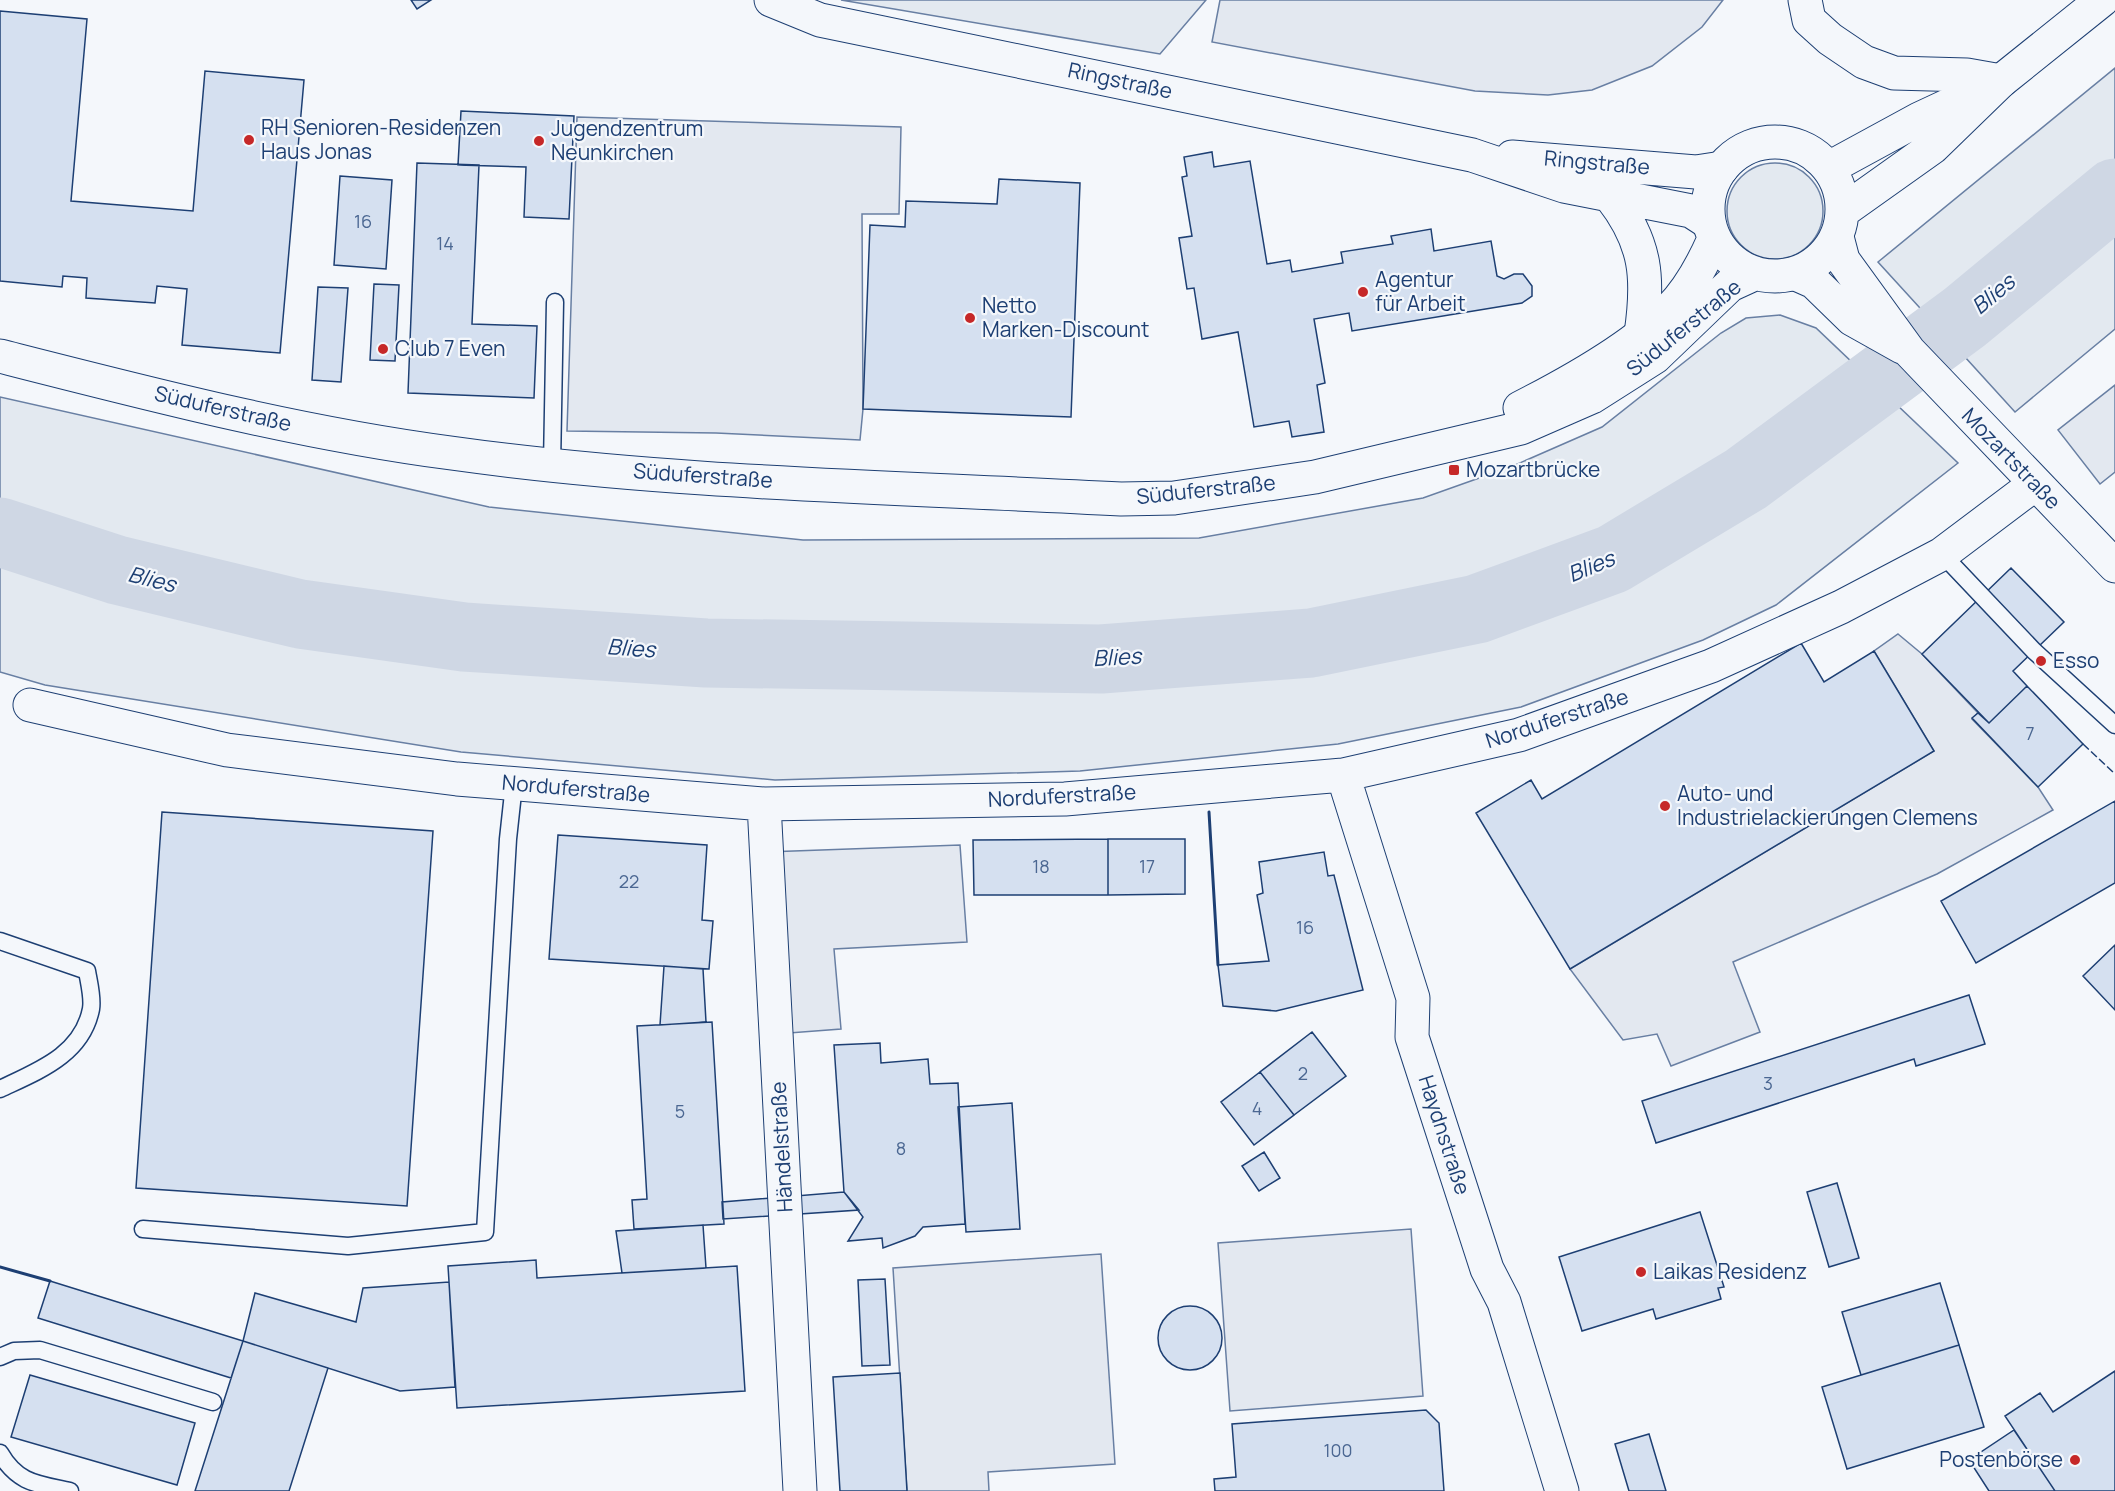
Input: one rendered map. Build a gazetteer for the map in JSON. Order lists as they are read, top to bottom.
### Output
{
  "streets": {
    "street": [
      "Ringstraße",
      "Süduferstraße",
      "Mozartstraße",
      "Norduferstraße",
      "Haydnstraße",
      "Händelstraße"
    ]
  },
  "crossings": [
    ["Ringstraße", "Süduferstraße"],
    ["Ringstraße", "Mozartstraße"],
    ["Süduferstraße", "Mozartstraße"],
    ["Mozartstraße", "Norduferstraße"],
    ["Norduferstraße", "Haydnstraße"],
    ["Norduferstraße", "Händelstraße"]
  ],
  "water": ["Blies"],
  "places": {
    "other": [
      "RH Senioren-Residenzen Haus Jonas",
      "Jugendzentrum Neunkirchen",
      "Agentur für Arbeit",
      "Netto Marken-Discount",
      "Club 7 Even",
      "Esso",
      "Auto- und Industrielackierungen Clemens",
      "Laikas Residenz",
      "Postenbörse"
    ],
    "transit": ["Mozartbrücke"]
  },
  "house_numbers": [
    "16",
    "14",
    "7",
    "18",
    "17",
    "22",
    "16",
    "2",
    "3",
    "4",
    "5",
    "8",
    "100"
  ]
}
